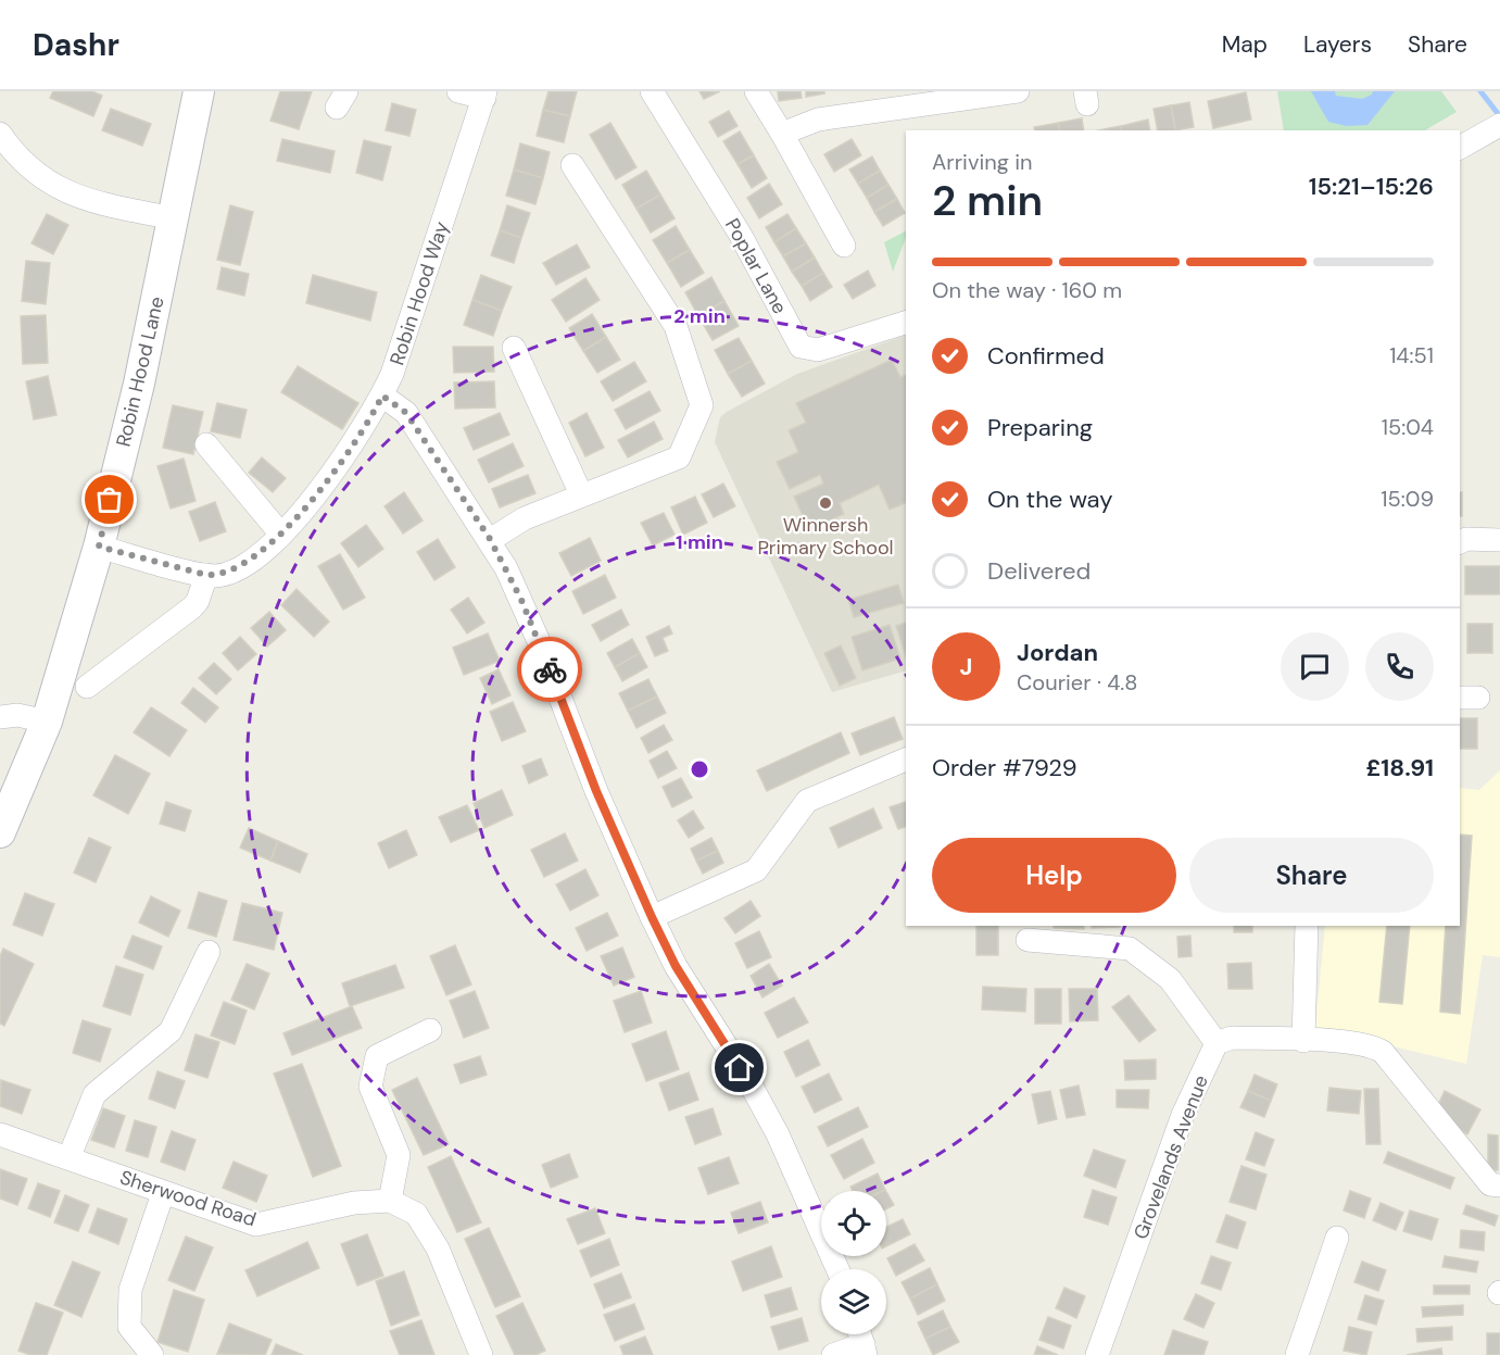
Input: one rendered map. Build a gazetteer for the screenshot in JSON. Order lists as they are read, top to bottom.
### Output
{
  "streets": {
    "main road": ["Robin Hood Lane"],
    "street": [
      "Poplar Lane",
      "Robin Hood Way",
      "Grovelands Avenue",
      "Sherwood Road"
    ]
  },
  "crossings": [
    ["Robin Hood Way", "Robin Hood Lane"]
  ],
  "places": ["Winnersh Primary School"],
  "page": {
    "header": "Dashr",
    "nav": ["Map", "Layers", "Share"],
    "heading": ["2 min", "Arriving in", "15:21–15:26"],
    "panel": [
      "Jordan",
      "Courier · 4.8",
      "Order #7929",
      "£18.91"
    ],
    "bar": "On the way · 160 m",
    "list": [
      ["Confirmed", "14:51"],
      ["Preparing", "15:04"],
      ["On the way", "15:09"],
      "Delivered"
    ],
    "round": "J",
    "buttons": ["Help", "Share"]
  },
  "rings": ["2 min", "1 min"]
}
